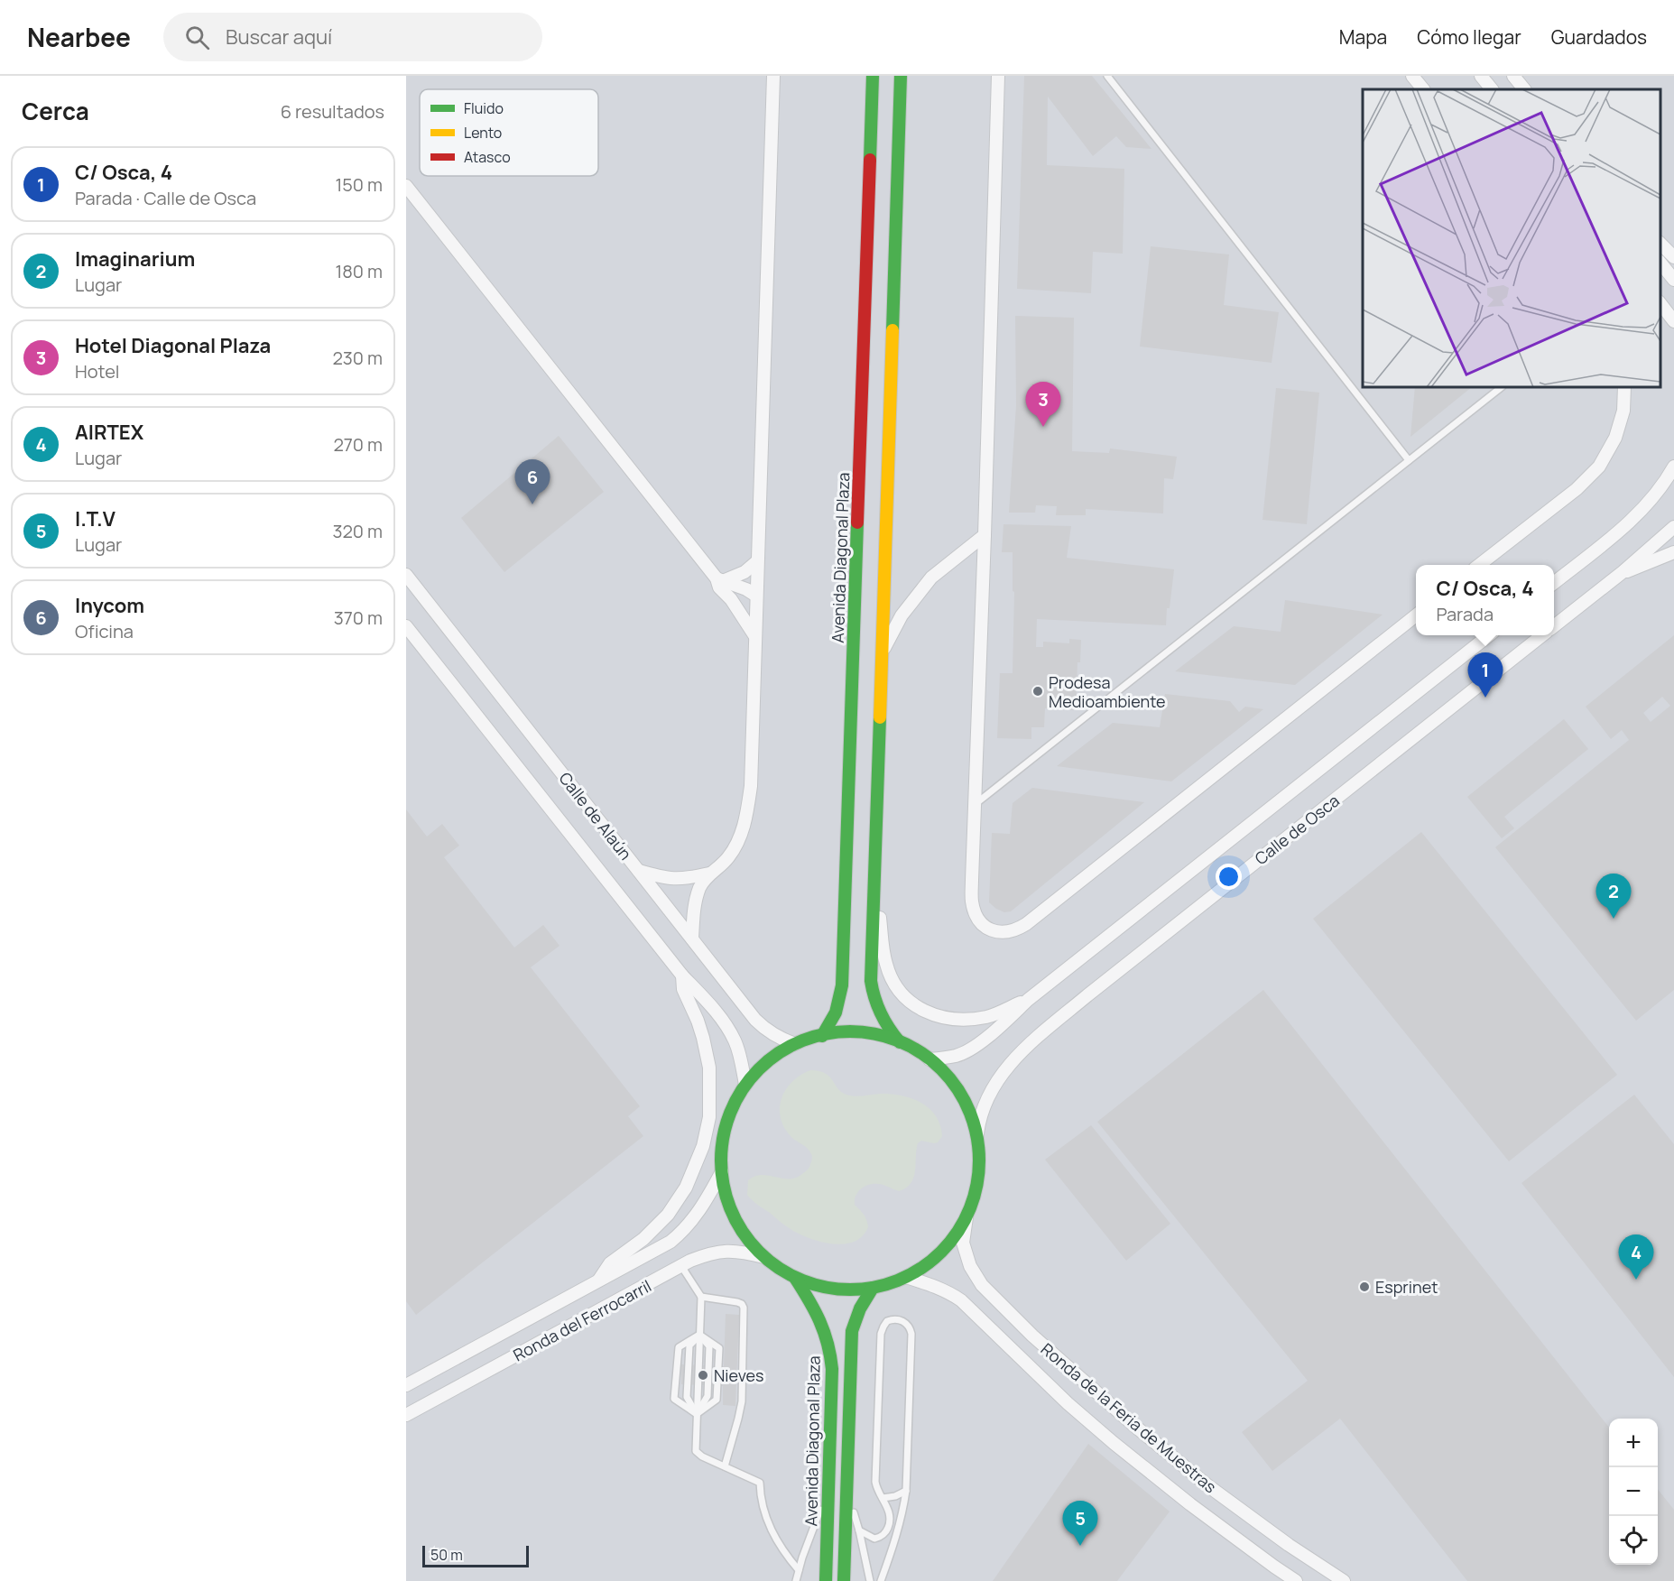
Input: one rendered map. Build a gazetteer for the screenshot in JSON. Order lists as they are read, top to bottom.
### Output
{
  "streets": {
    "main road": ["Avenida Diagonal Plaza"],
    "street": [
      "Calle de Alaún",
      "Calle de Osca",
      "Ronda del Ferrocarril",
      "Ronda de la Feria de Muestras"
    ]
  },
  "places": ["Prodesa Medioambiente", "Esprinet", "Nieves"],
  "legend": ["Fluido", "Lento", "Atasco"],
  "scale_bar": "50 m",
  "page": {
    "header": "Nearbee",
    "search": "Buscar aquí",
    "nav": ["Mapa", "Cómo llegar", "Guardados"],
    "heading": ["Cerca", "6 resultados"],
    "list": [
      {
        "mark": "1",
        "name": "C/ Osca, 4",
        "note": "Parada · Calle de Osca",
        "value": "150 m"
      },
      {
        "mark": "2",
        "name": "Imaginarium",
        "note": "Lugar",
        "value": "180 m"
      },
      {
        "mark": "3",
        "name": "Hotel Diagonal Plaza",
        "note": "Hotel",
        "value": "230 m"
      },
      {
        "mark": "4",
        "name": "AIRTEX",
        "note": "Lugar",
        "value": "270 m"
      },
      {
        "mark": "5",
        "name": "I.T.V",
        "note": "Lugar",
        "value": "320 m"
      },
      {
        "mark": "6",
        "name": "Inycom",
        "note": "Oficina",
        "value": "370 m"
      }
    ],
    "pins": [
      "3",
      "6",
      "1",
      "2",
      "4",
      "5"
    ],
    "popup": ["C/ Osca, 4", "Parada"],
    "map_buttons": ["+", "−"],
    "scale": "50 m"
  }
}
